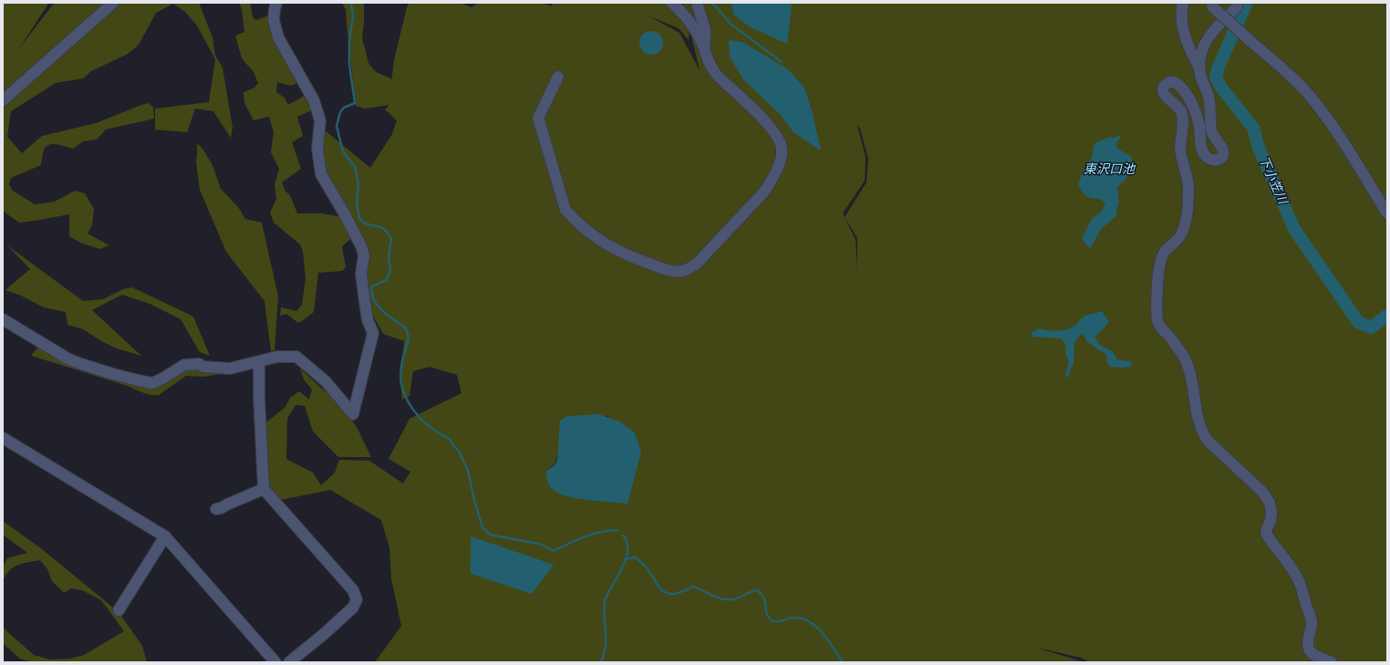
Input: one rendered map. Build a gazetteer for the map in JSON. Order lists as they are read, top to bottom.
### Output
{
  "water": ["東沢口池", "下小笠川"]
}
